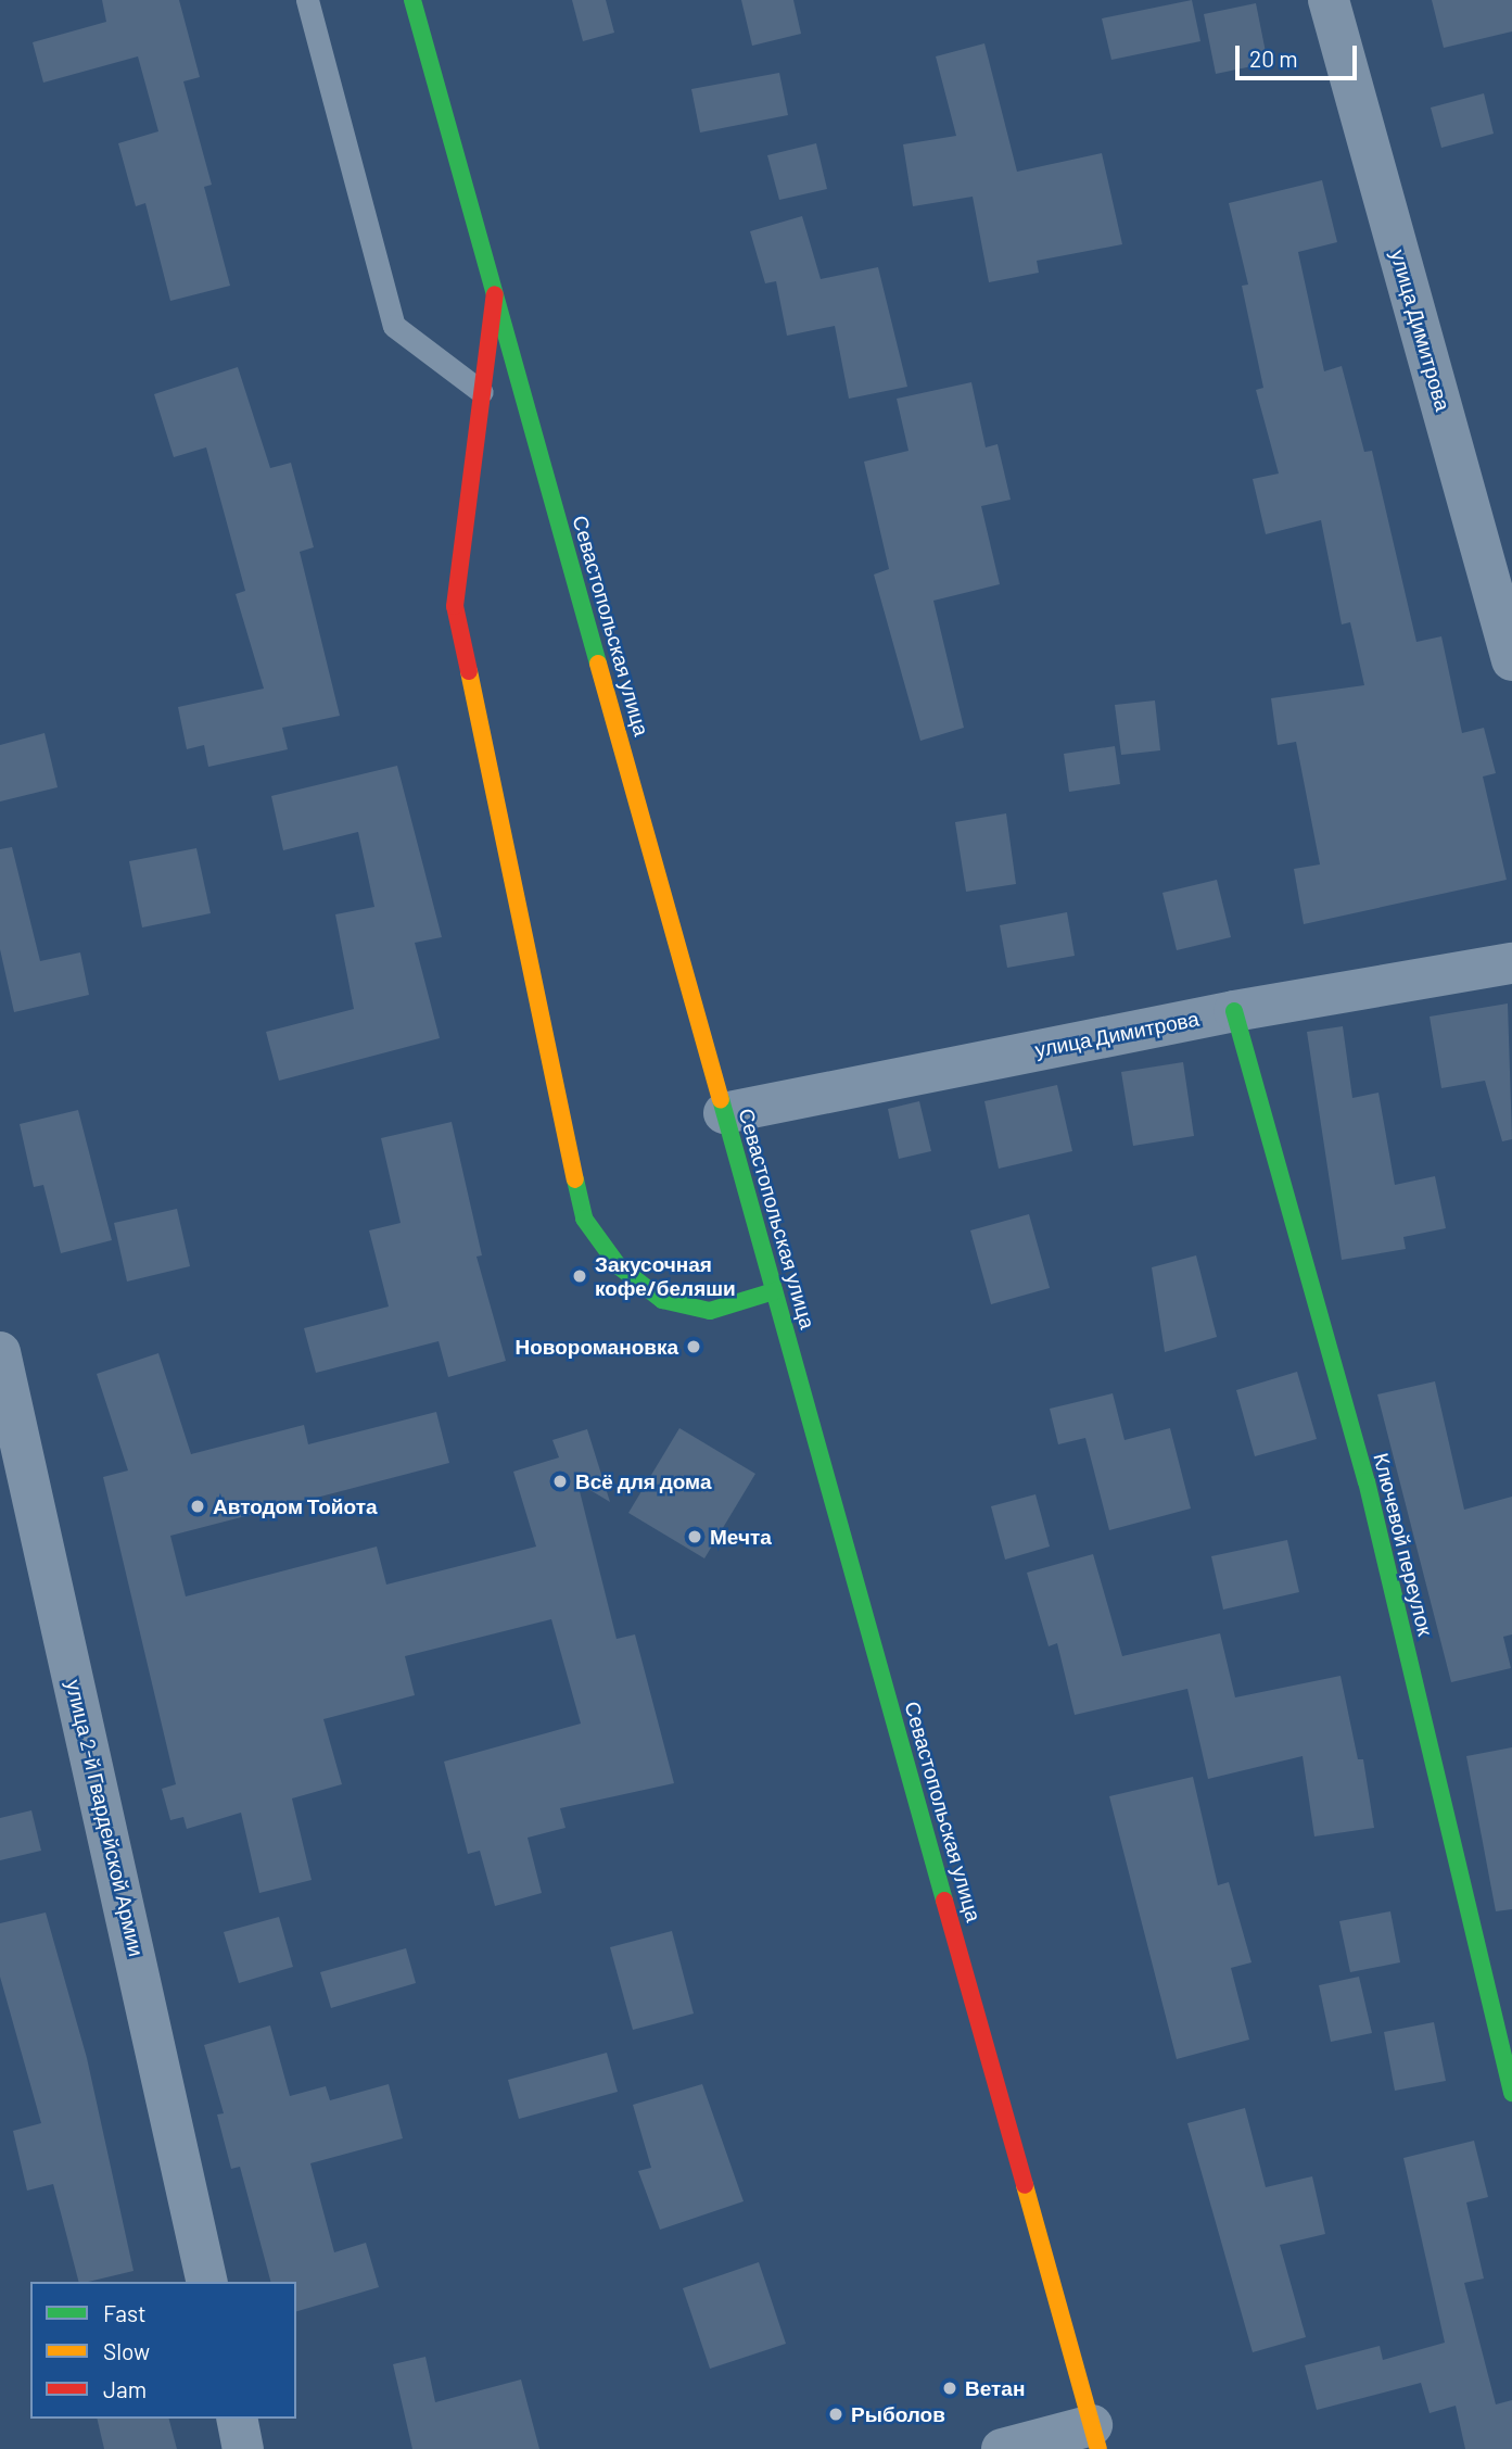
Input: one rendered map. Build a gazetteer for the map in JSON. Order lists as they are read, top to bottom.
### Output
{
  "streets": {
    "main road": ["Севастопольская улица", "Ключевой переулок"],
    "street": ["улица Димитрова", "улица 2-й Гвардейской Армии"]
  },
  "crossings": [
    ["улица Димитрова", "Севастопольская улица"],
    ["улица Димитрова", "Ключевой переулок"]
  ],
  "places": [
    "Закусочная кофе/беляши",
    "Новоромановка",
    "Всё для дома",
    "Автодом Тойота",
    "Мечта",
    "Ветан",
    "Рыболов"
  ],
  "legend": ["Fast", "Slow", "Jam"],
  "scale_bar": "20 m"
}
